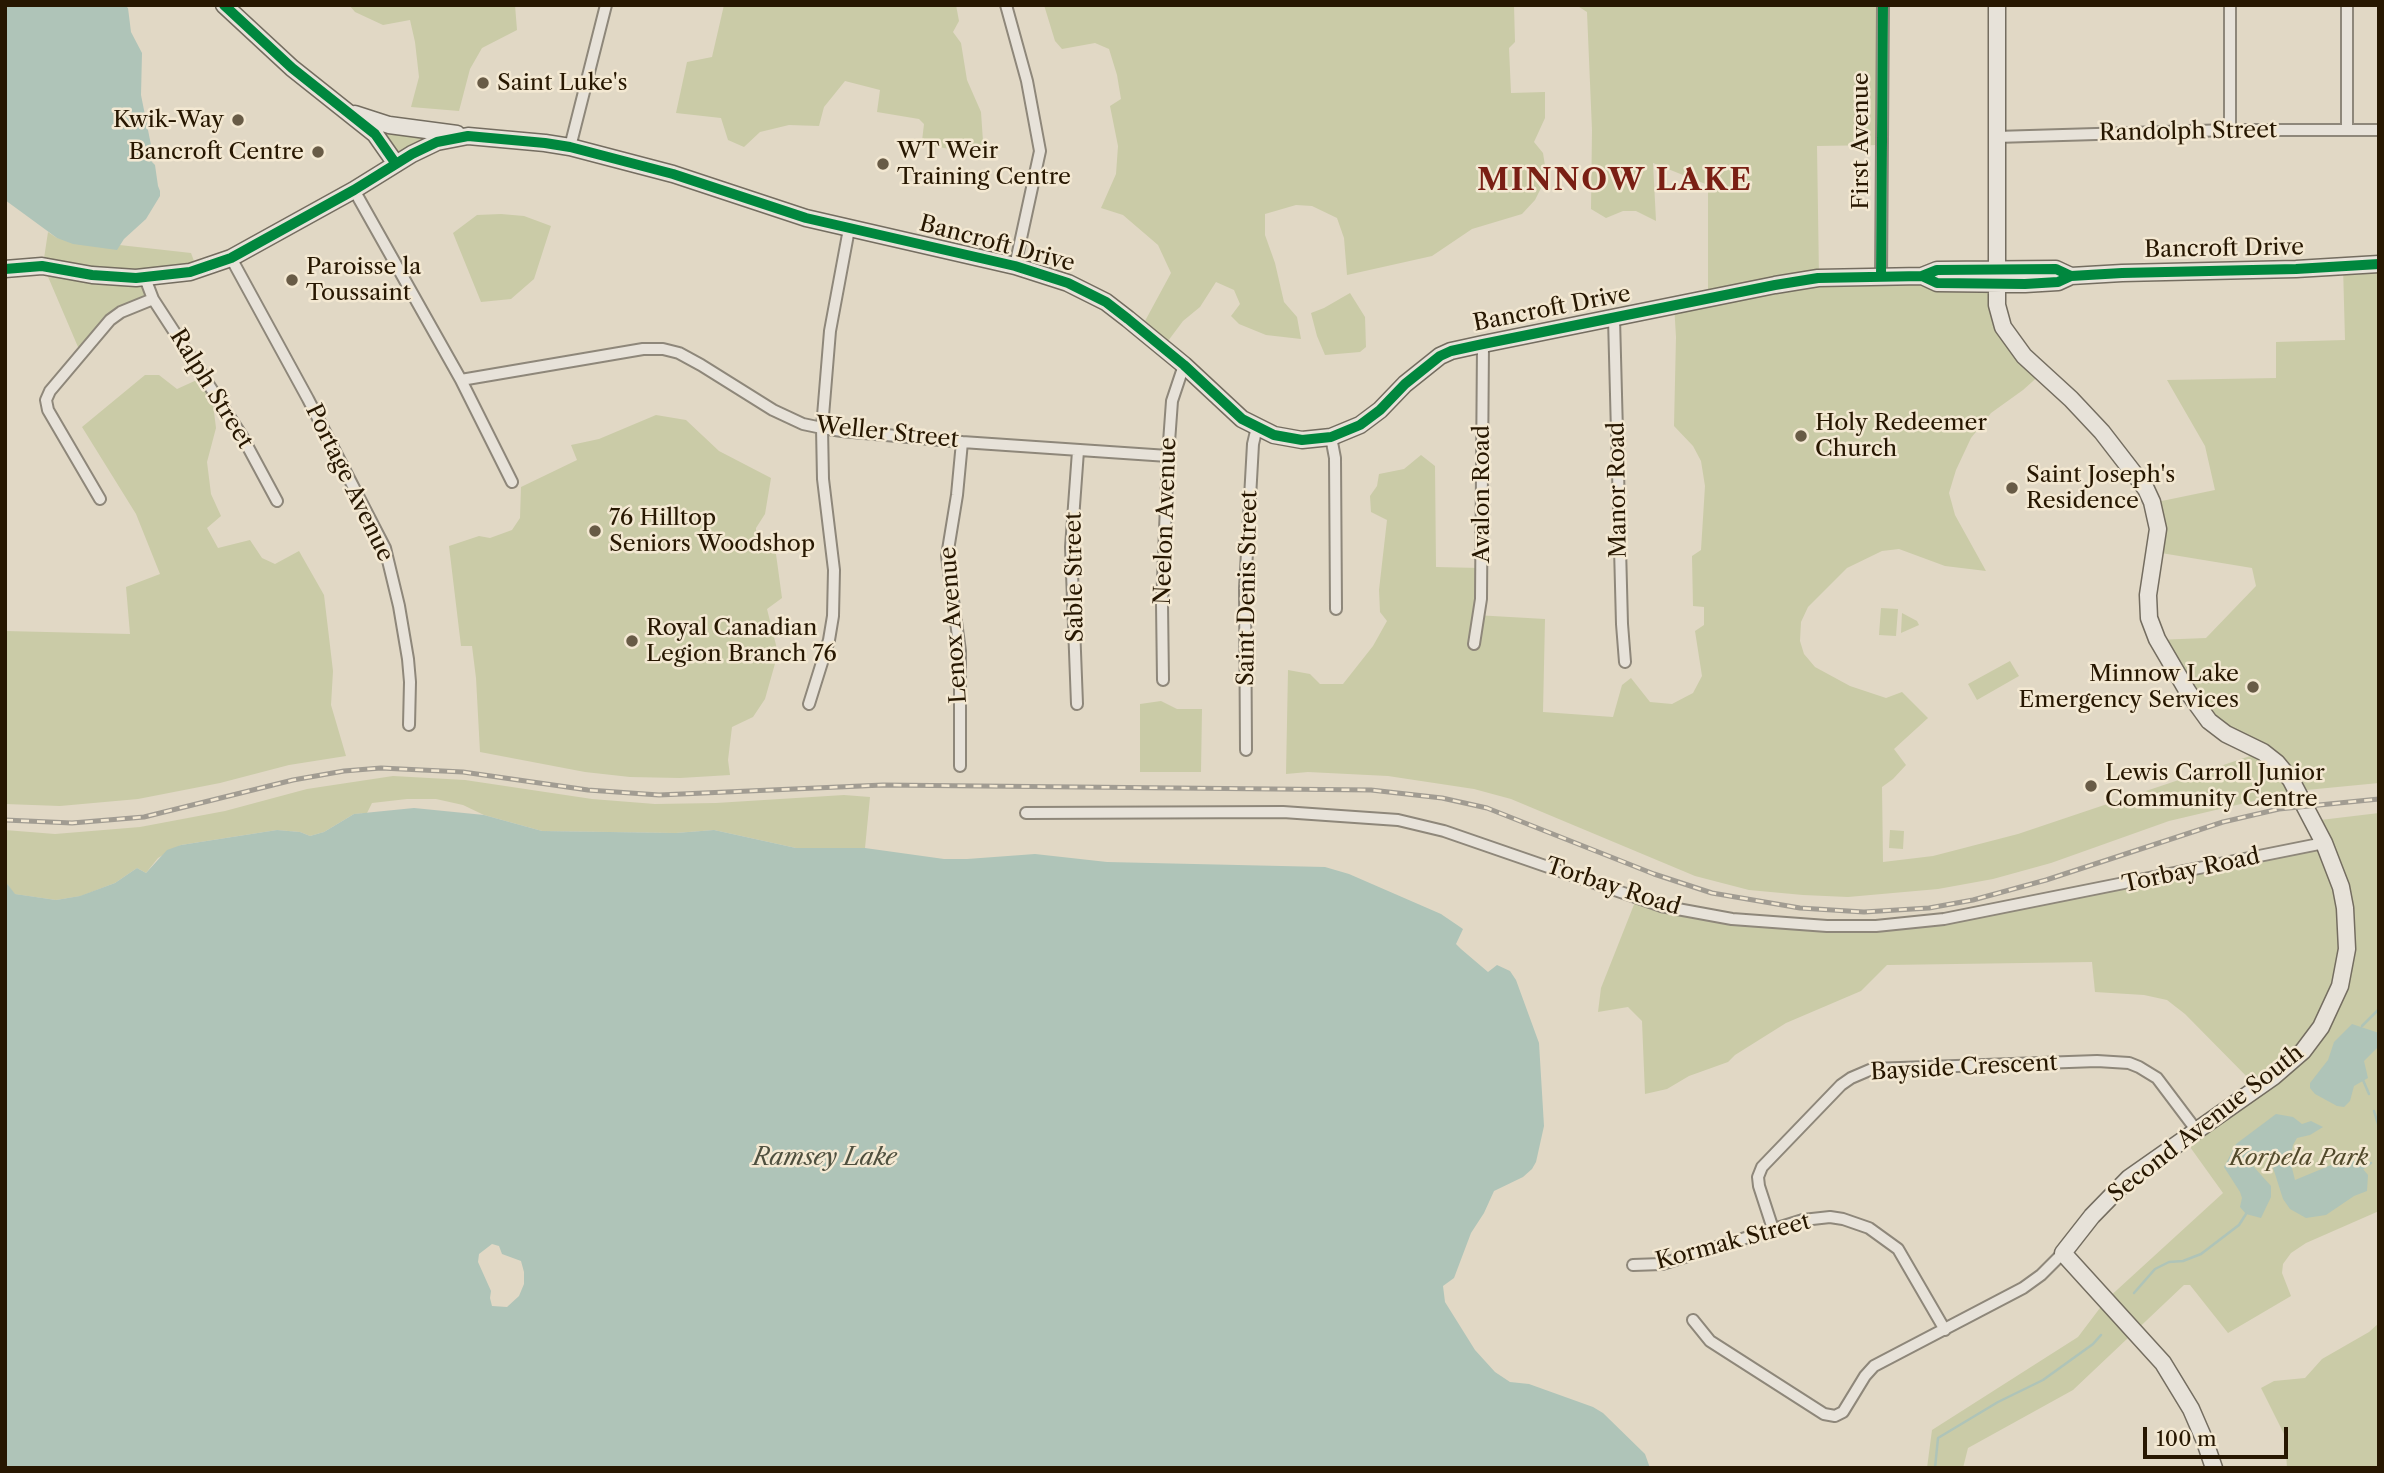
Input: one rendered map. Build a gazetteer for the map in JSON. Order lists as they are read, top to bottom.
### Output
{
  "streets": {
    "main road": ["Bancroft Drive", "Second Avenue South"],
    "street": [
      "Randolph Street",
      "First Avenue",
      "Ralph Street",
      "Weller Street",
      "Portage Avenue",
      "Manor Road",
      "Avalon Road",
      "Neelon Avenue",
      "Sable Street",
      "Saint Denis Street",
      "Lenox Avenue",
      "Torbay Road",
      "Bayside Crescent",
      "Kormak Street"
    ]
  },
  "crossings": [
    ["Randolph Street", "Second Avenue South"],
    ["First Avenue", "Bancroft Drive"],
    ["Bancroft Drive", "Ralph Street"],
    ["Bancroft Drive", "Portage Avenue"],
    ["Bancroft Drive", "Manor Road"],
    ["Bancroft Drive", "Avalon Road"],
    ["Bancroft Drive", "Neelon Avenue"],
    ["Bancroft Drive", "Saint Denis Street"],
    ["Bancroft Drive", "Second Avenue South"],
    ["Weller Street", "Neelon Avenue"],
    ["Weller Street", "Sable Street"],
    ["Weller Street", "Lenox Avenue"],
    ["Torbay Road", "Second Avenue South"],
    ["Bayside Crescent", "Second Avenue South"],
    ["Bayside Crescent", "Kormak Street"],
    ["Second Avenue South", "Kormak Street"]
  ],
  "districts": ["MINNOW LAKE"],
  "water": ["Ramsey Lake"],
  "parks": ["Korpela Park"],
  "places": [
    "Saint Luke's",
    "Kwik-Way",
    "Bancroft Centre",
    "WT Weir Training Centre",
    "Paroisse la Toussaint",
    "Holy Redeemer Church",
    "Saint Joseph's Residence",
    "76 Hilltop Seniors Woodshop",
    "Royal Canadian Legion Branch 76",
    "Minnow Lake Emergency Services",
    "Lewis Carroll Junior Community Centre"
  ],
  "scale_bar": "100 m"
}
